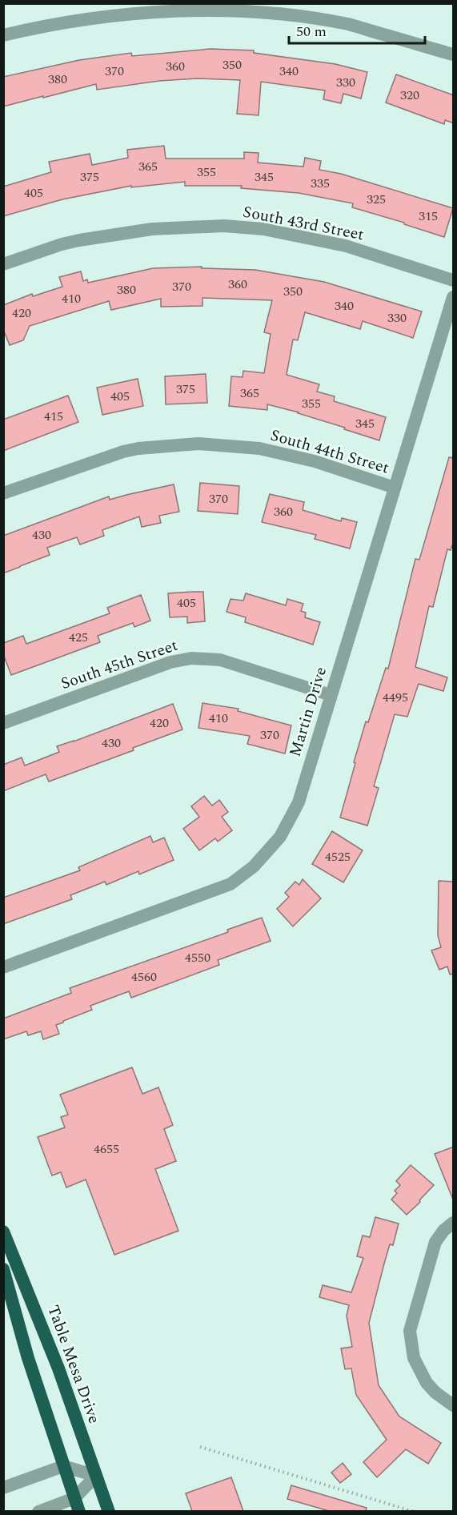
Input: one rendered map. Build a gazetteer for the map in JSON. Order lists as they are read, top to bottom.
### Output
{
  "streets": {
    "highway": ["Table Mesa Drive"],
    "street": [
      "South 43rd Street",
      "South 44th Street",
      "South 45th Street",
      "Martin Drive"
    ]
  },
  "crossings": [
    ["South 44th Street", "Martin Drive"],
    ["South 45th Street", "Martin Drive"]
  ],
  "house_numbers": [
    "350",
    "360",
    "370",
    "340",
    "380",
    "330",
    "320",
    "365",
    "355",
    "375",
    "345",
    "335",
    "405",
    "325",
    "315",
    "360",
    "370",
    "380",
    "350",
    "410",
    "340",
    "420",
    "330",
    "375",
    "365",
    "405",
    "355",
    "415",
    "345",
    "370",
    "360",
    "430",
    "405",
    "425",
    "4495",
    "410",
    "420",
    "370",
    "430",
    "4525",
    "4550",
    "4560",
    "4655"
  ],
  "scale_bar": "50 m"
}
